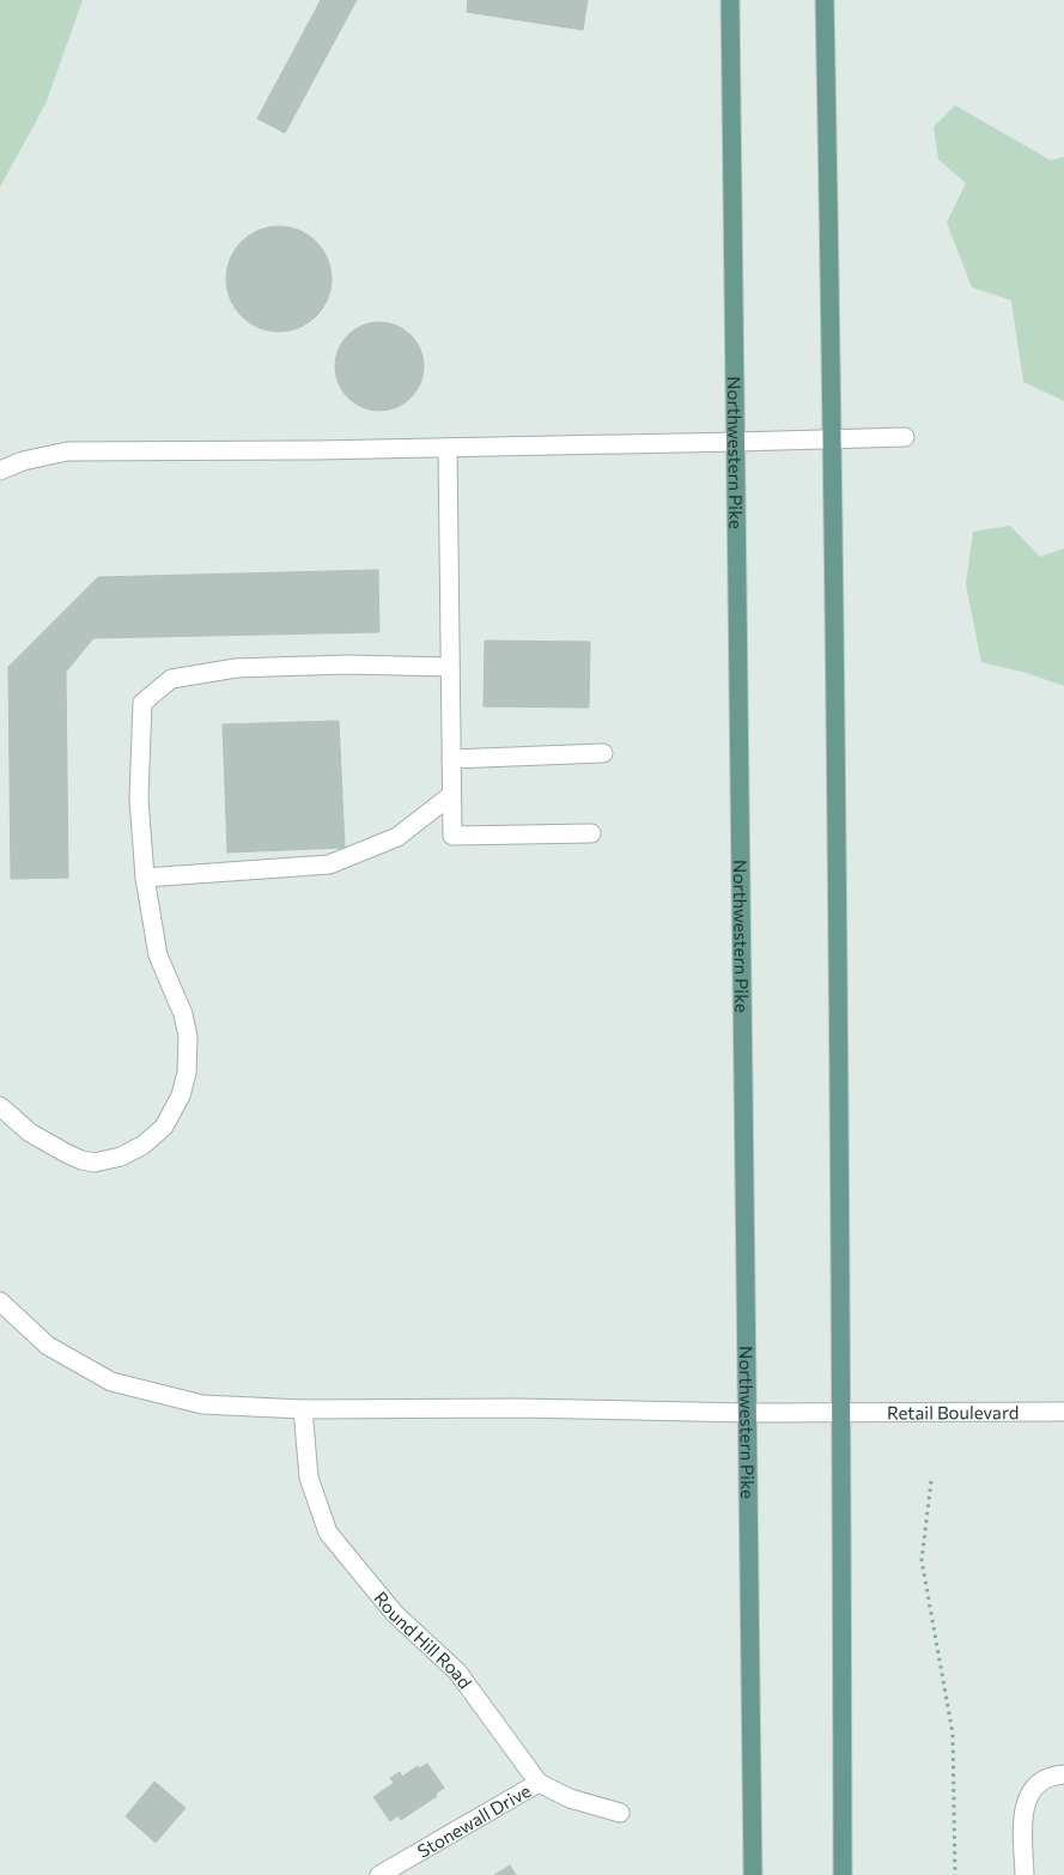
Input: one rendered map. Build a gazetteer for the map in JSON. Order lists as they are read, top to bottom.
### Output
{
  "streets": {
    "main road": ["Northwestern Pike"],
    "street": ["Retail Boulevard", "Round Hill Road", "Stonewall Drive"]
  },
  "crossings": [
    ["Round Hill Road", "Stonewall Drive"]
  ]
}
